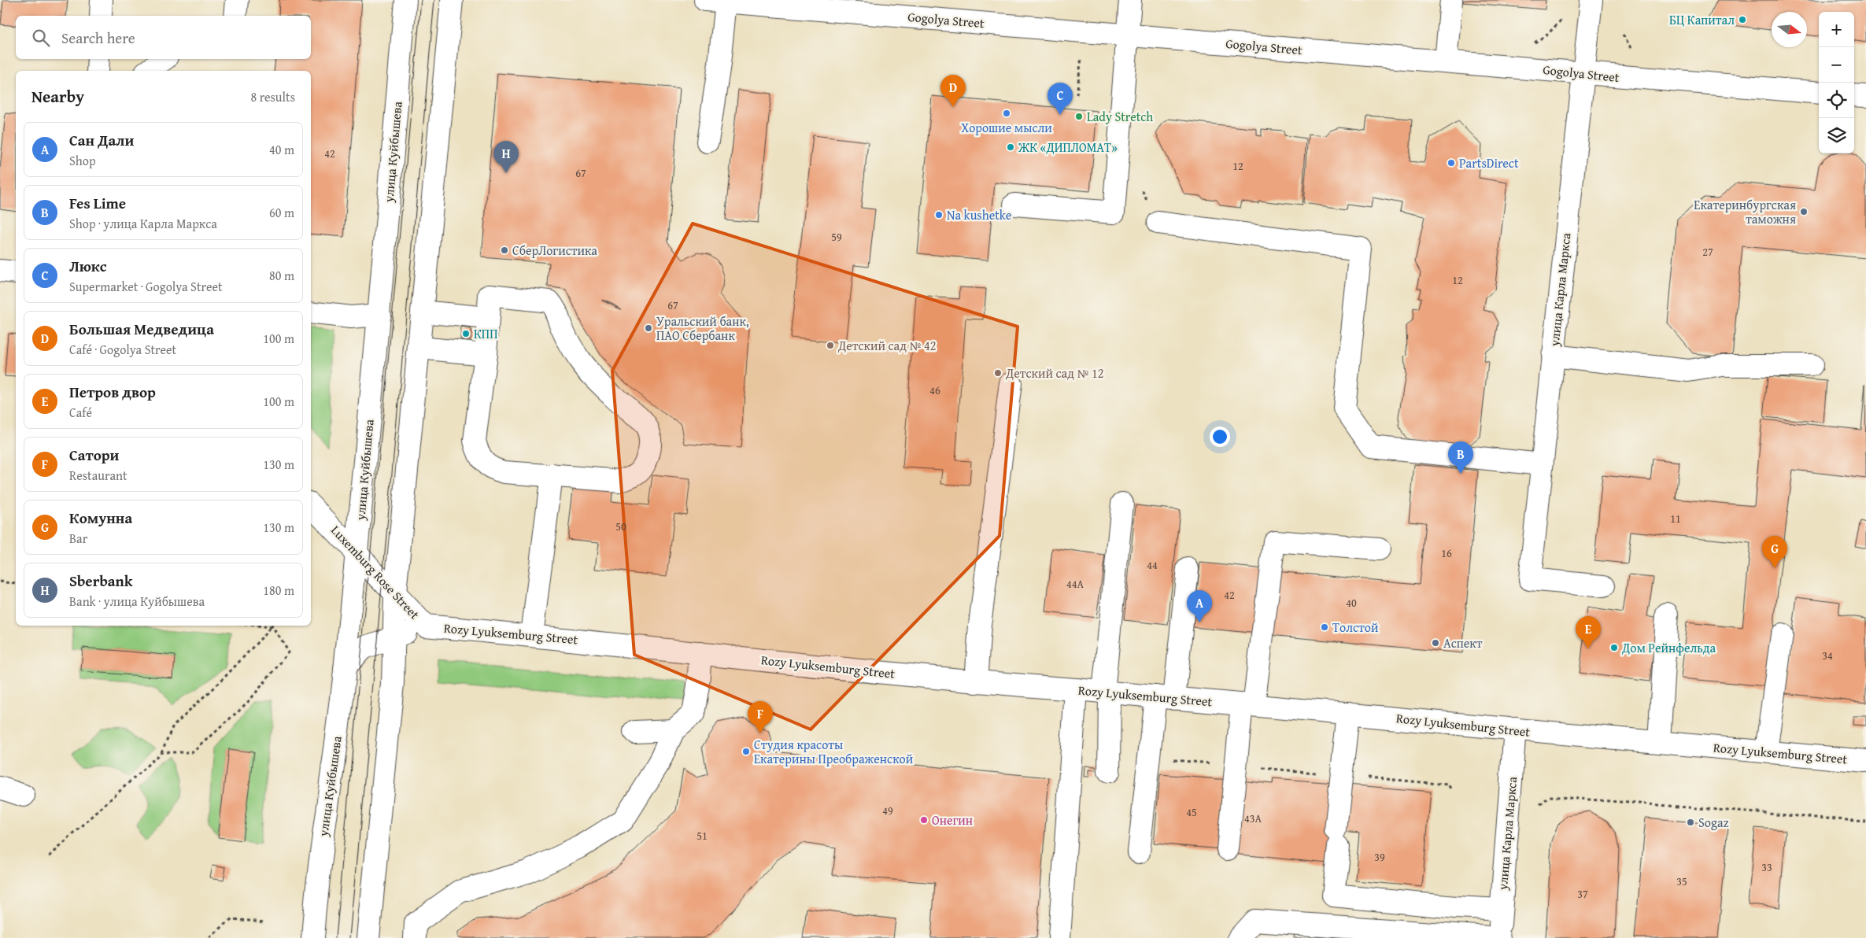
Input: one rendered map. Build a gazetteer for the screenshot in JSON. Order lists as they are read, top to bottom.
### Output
{
  "streets": {
    "main road": [
      "Gogolya Street",
      "улица Куйбышева",
      "улица Карла Маркса",
      "Luxemburg Rose Street",
      "Rozy Lyuksemburg Street"
    ]
  },
  "crossings": [
    ["Gogolya Street", "улица Карла Маркса"],
    ["улица Куйбышева", "Luxemburg Rose Street"],
    ["улица Карла Маркса", "Rozy Lyuksemburg Street"],
    ["Luxemburg Rose Street", "Rozy Lyuksemburg Street"]
  ],
  "places": [
    "БЦ Капитал",
    "Хорошие мысли",
    "Lady Stretch",
    "ЖК «ДИПЛОМАТ»",
    "PartsDirect",
    "Екатеринбургская таможня",
    "Na kushetke",
    "СберЛогистика",
    "Уральский банк, ПАО Сбербанк",
    "КПП",
    "Детский сад № 42",
    "Детский сад № 12",
    "Толстой",
    "Аспект",
    "Дом Рейнфельда",
    "Студия красоты Екатерины Преображенской",
    "Онегин",
    "Sogaz"
  ],
  "house_numbers": [
    "42",
    "12",
    "67",
    "59",
    "27",
    "12",
    "67",
    "46",
    "11",
    "50",
    "16",
    "44",
    "44А",
    "42",
    "40",
    "34",
    "49",
    "45",
    "43А",
    "51",
    "39",
    "33",
    "35",
    "37"
  ],
  "north": "right",
  "page": {
    "map_buttons": ["+", "−"],
    "search": "Search here",
    "heading": ["Nearby", "8 results"],
    "pins": [
      "D",
      "C",
      "H",
      "B",
      "G",
      "A",
      "E",
      "F"
    ],
    "list": [
      {
        "mark": "A",
        "name": "Сан Дали",
        "note": "Shop",
        "value": "40 m"
      },
      {
        "mark": "B",
        "name": "Fes Lime",
        "note": "Shop · улица Карла Маркса",
        "value": "60 m"
      },
      {
        "mark": "C",
        "name": "Люкс",
        "note": "Supermarket · Gogolya Street",
        "value": "80 m"
      },
      {
        "mark": "D",
        "name": "Большая Медведица",
        "note": "Café · Gogolya Street",
        "value": "100 m"
      },
      {
        "mark": "E",
        "name": "Петров двор",
        "note": "Café",
        "value": "100 m"
      },
      {
        "mark": "F",
        "name": "Сатори",
        "note": "Restaurant",
        "value": "130 m"
      },
      {
        "mark": "G",
        "name": "Комунна",
        "note": "Bar",
        "value": "130 m"
      },
      {
        "mark": "H",
        "name": "Sberbank",
        "note": "Bank · улица Куйбышева",
        "value": "180 m"
      }
    ]
  }
}
